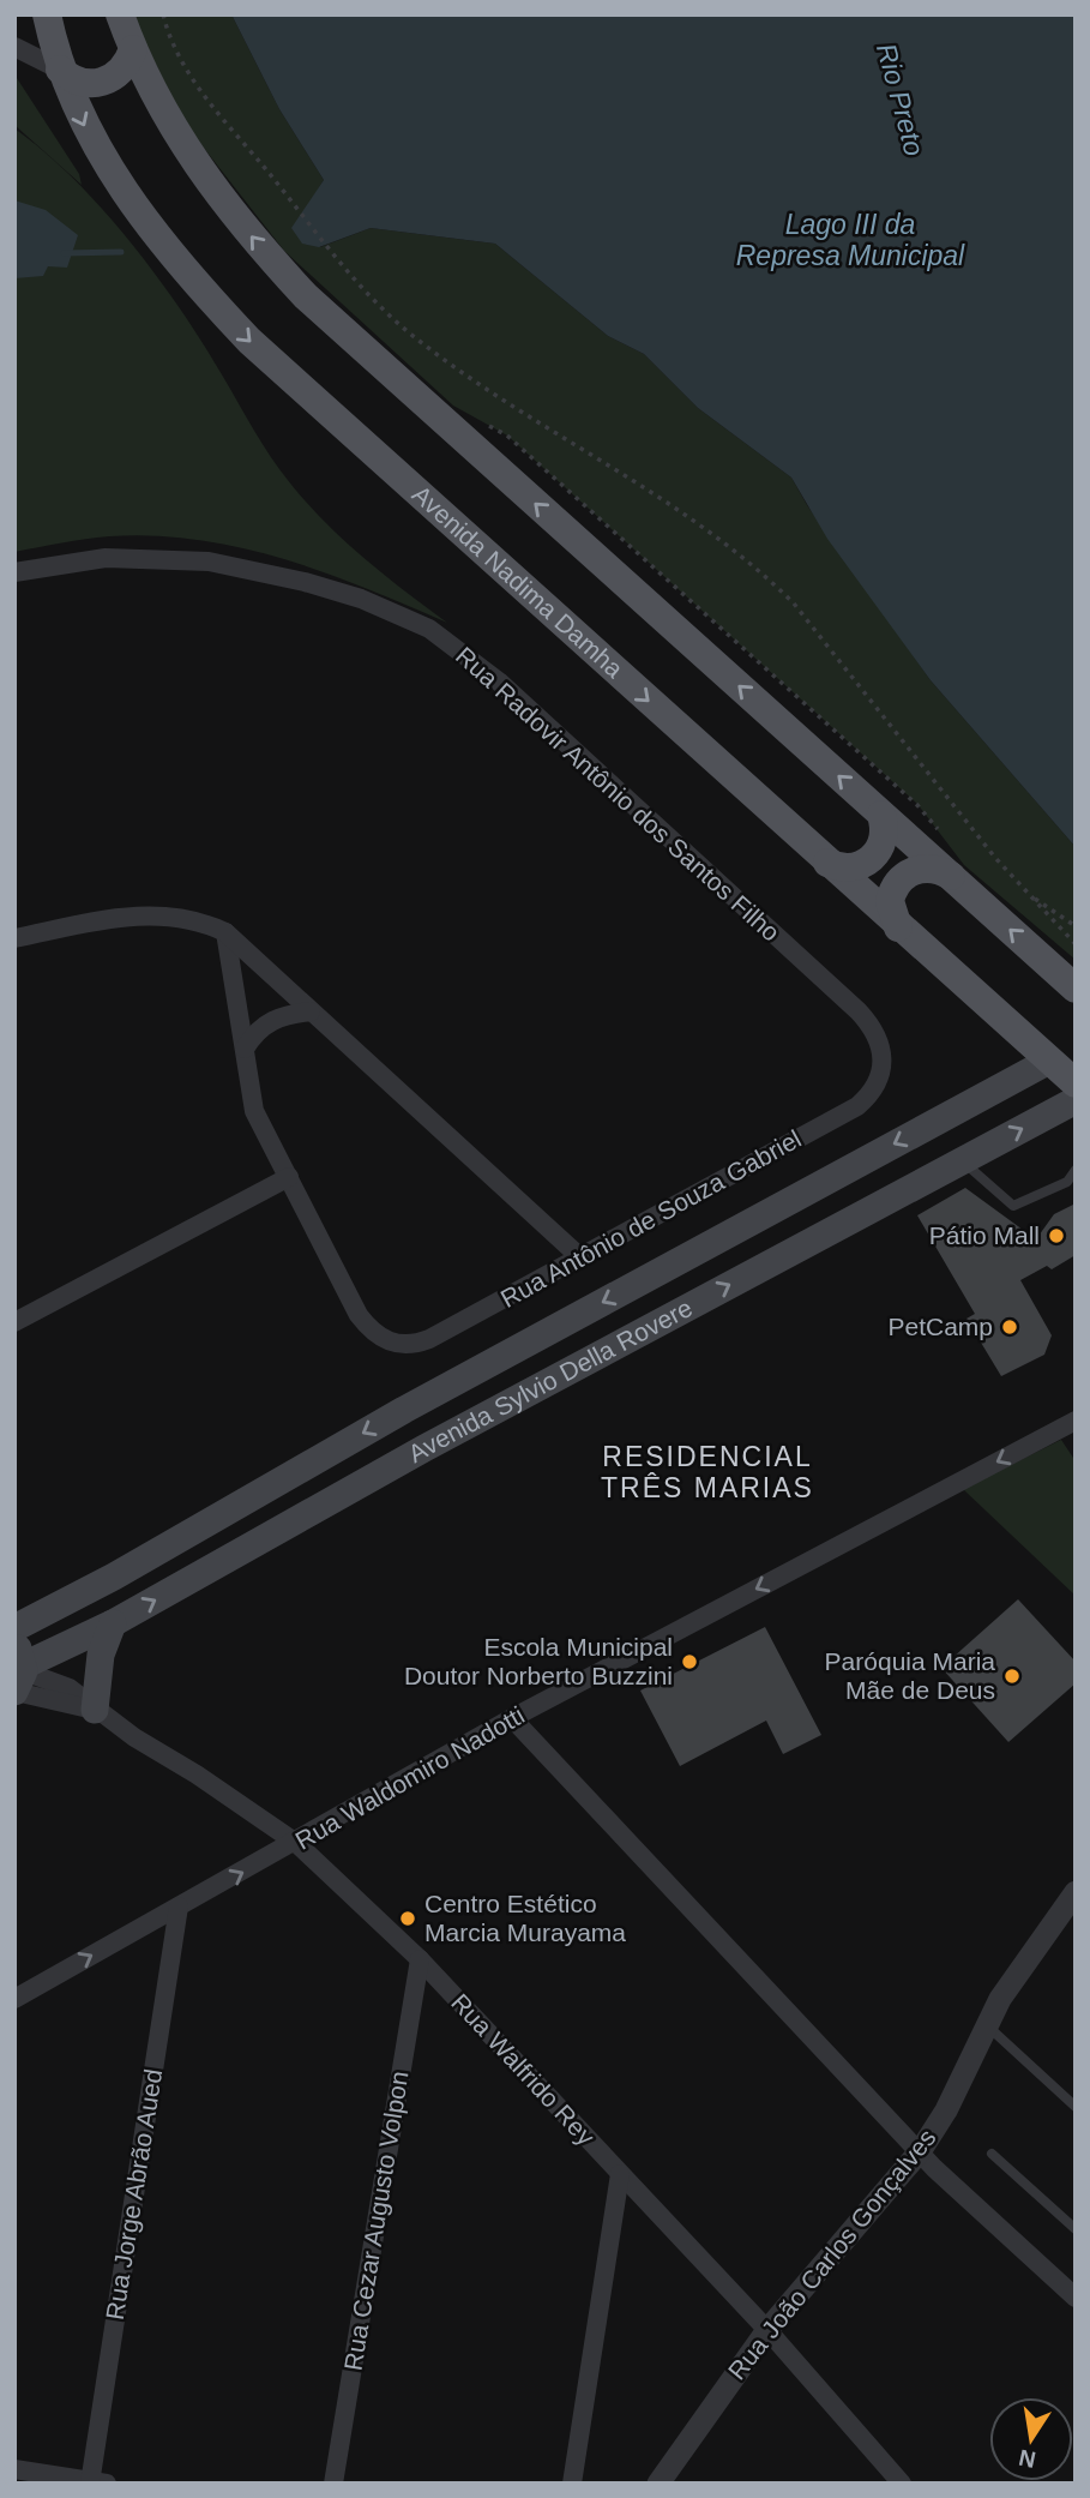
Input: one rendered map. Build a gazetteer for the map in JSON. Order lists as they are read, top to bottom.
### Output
{
  "streets": {
    "main road": ["Avenida Nadima Damha", "Avenida Sylvio Della Rovere"],
    "street": [
      "Rua Radovir Antônio dos Santos Filho",
      "Rua Antônio de Souza Gabriel",
      "Rua Waldomiro Nadotti",
      "Rua Walfrido Rey",
      "Rua Jorge Abrão Aued",
      "Rua Cezar Augusto Volpon",
      "Rua João Carlos Gonçalves"
    ]
  },
  "crossings": [
    ["Avenida Nadima Damha", "Avenida Sylvio Della Rovere"],
    ["Rua Radovir Antônio dos Santos Filho", "Rua Antônio de Souza Gabriel"],
    ["Avenida Sylvio Della Rovere", "Rua Walfrido Rey"],
    ["Rua Waldomiro Nadotti", "Rua Walfrido Rey"],
    ["Rua Waldomiro Nadotti", "Rua Jorge Abrão Aued"],
    ["Rua Walfrido Rey", "Rua Cezar Augusto Volpon"],
    ["Rua Walfrido Rey", "Rua João Carlos Gonçalves"]
  ],
  "districts": ["RESIDENCIAL TRÊS MARIAS"],
  "water": ["Rio Preto", "Lago III da Represa Municipal"],
  "places": [
    "Pátio Mall",
    "PetCamp",
    "Escola Municipal Doutor Norberto Buzzini",
    "Paróquia Maria Mãe de Deus",
    "Centro Estético Marcia Murayama"
  ],
  "north": "bottom"
}
